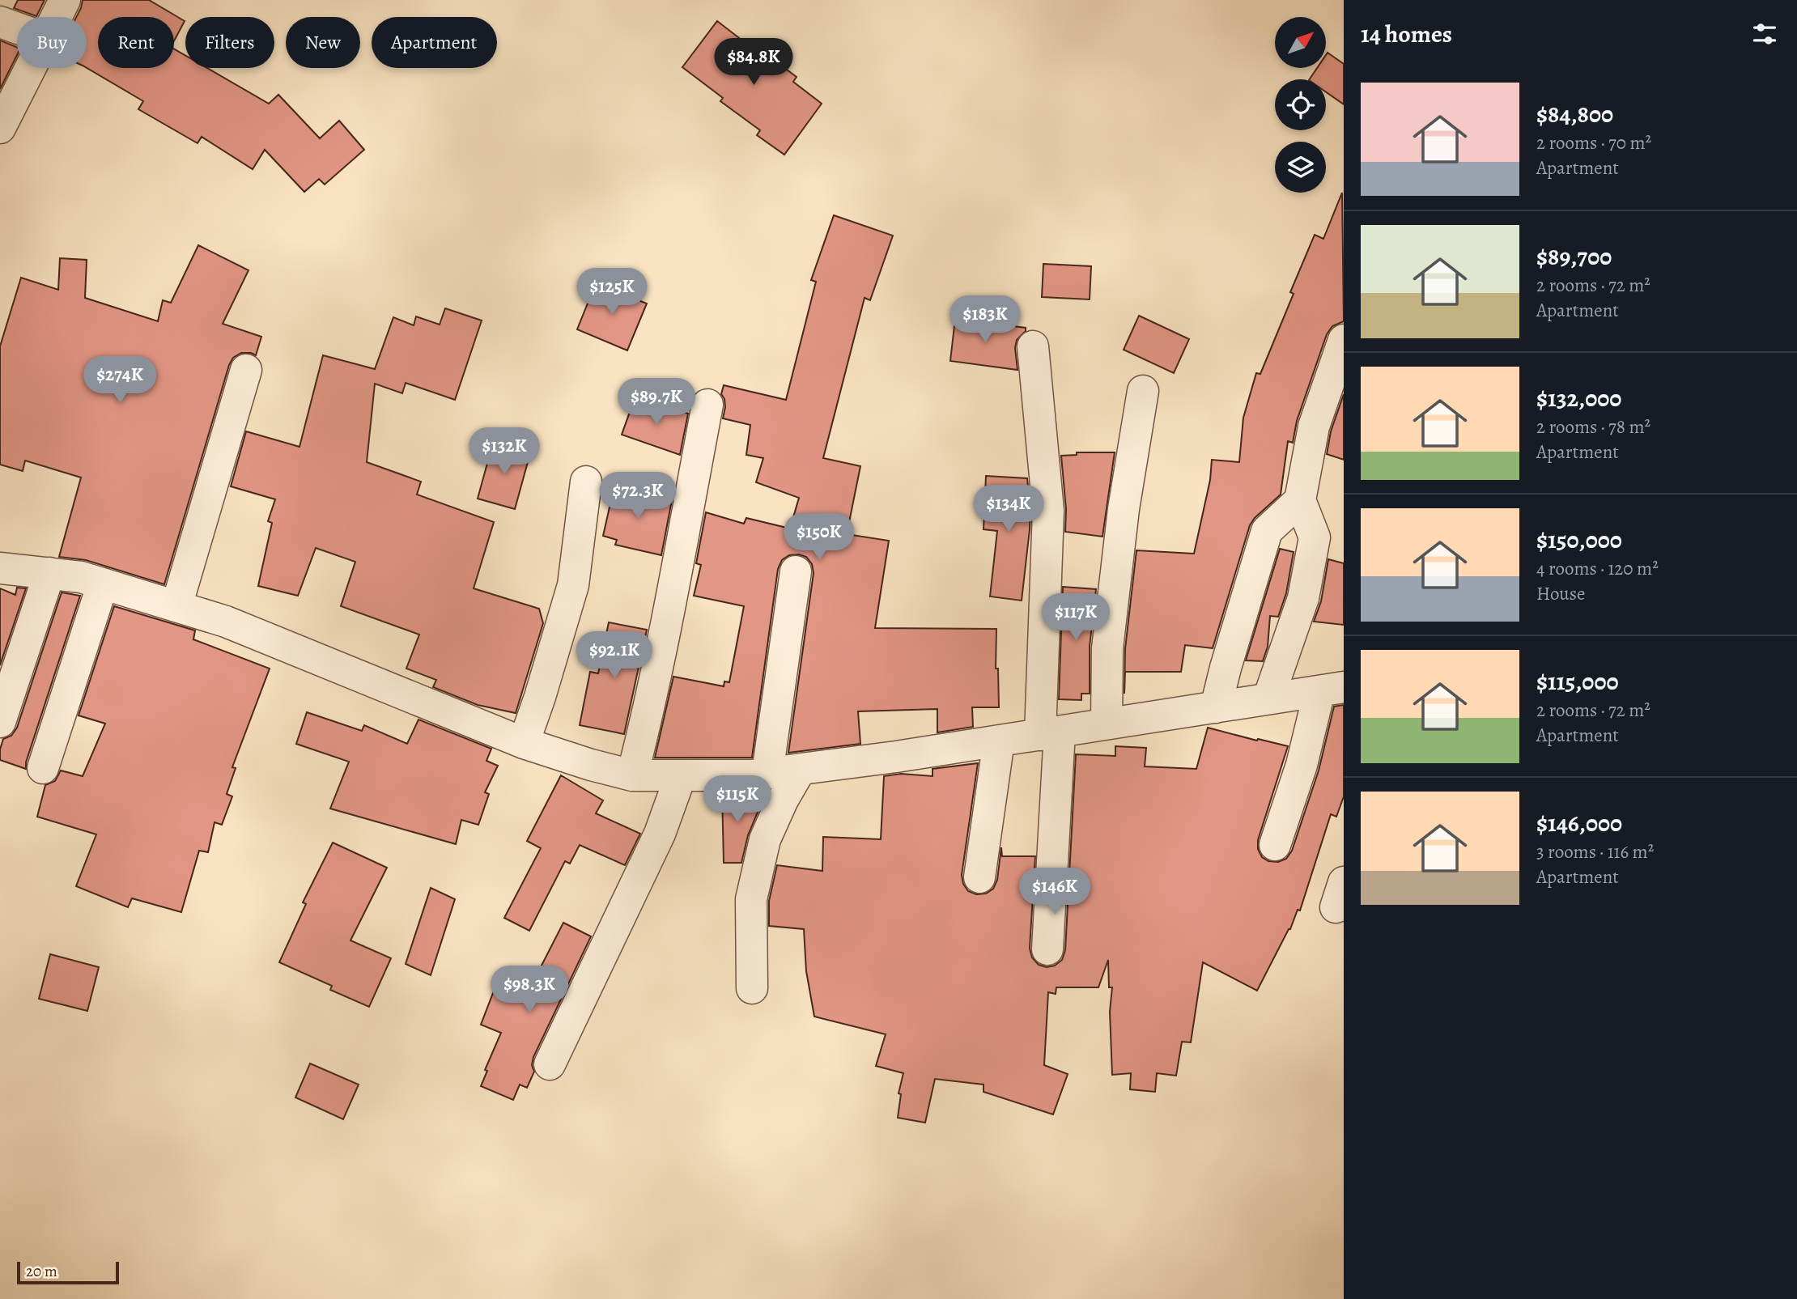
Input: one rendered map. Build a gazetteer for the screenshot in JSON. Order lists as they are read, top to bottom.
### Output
{
  "scale_bar": "20 m",
  "north": "top right",
  "page": {
    "heading": "14 homes",
    "chip": [
      "Buy",
      "Rent",
      "Filters",
      "New",
      "Apartment"
    ],
    "price": [
      "$84.8K",
      "$125K",
      "$183K",
      "$274K",
      "$89.7K",
      "$132K",
      "$72.3K",
      "$134K",
      "$150K",
      "$117K",
      "$92.1K",
      "$115K",
      "$146K",
      "$98.3K"
    ],
    "list": [
      {
        "name": "$84,800",
        "note": "2 rooms · 70 m² · Apartment"
      },
      {
        "name": "$89,700",
        "note": "2 rooms · 72 m² · Apartment"
      },
      {
        "name": "$132,000",
        "note": "2 rooms · 78 m² · Apartment"
      },
      {
        "name": "$150,000",
        "note": "4 rooms · 120 m² · House"
      },
      {
        "name": "$115,000",
        "note": "2 rooms · 72 m² · Apartment"
      },
      {
        "name": "$146,000",
        "note": "3 rooms · 116 m² · Apartment"
      }
    ],
    "scale": "20 m"
  }
}
